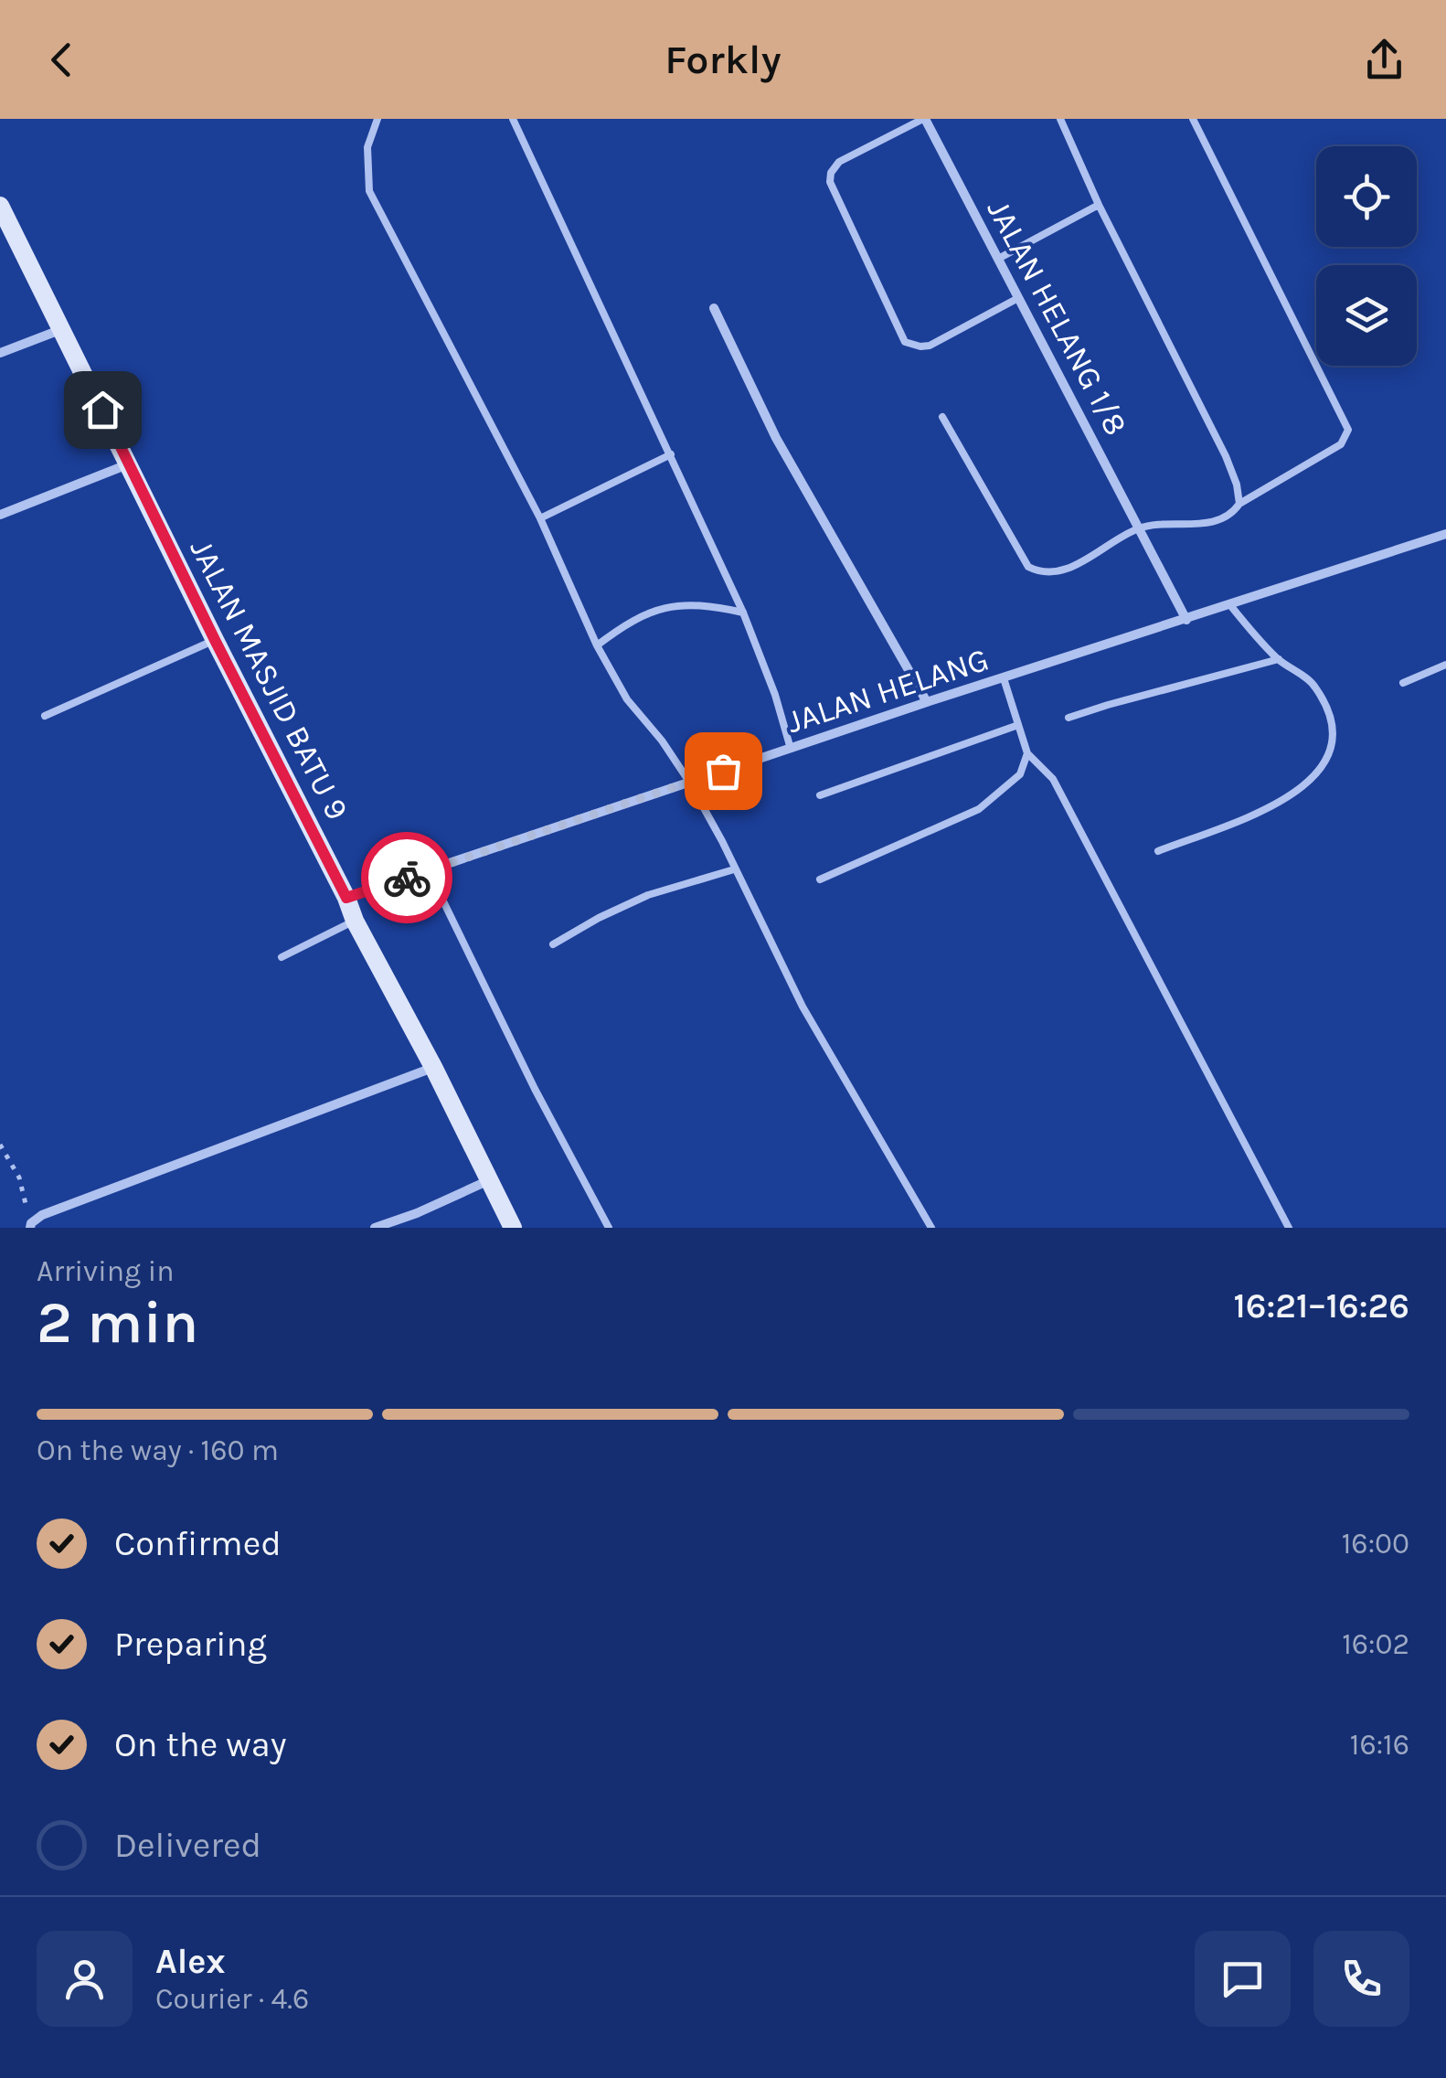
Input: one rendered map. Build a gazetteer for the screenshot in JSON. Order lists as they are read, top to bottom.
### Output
{
  "streets": {
    "main road": ["JALAN MASJID BATU 9"],
    "street": ["JALAN HELANG 1/8", "JALAN HELANG"]
  },
  "crossings": [
    ["JALAN HELANG 1/8", "JALAN HELANG"],
    ["JALAN MASJID BATU 9", "JALAN HELANG"]
  ],
  "page": {
    "header": "Forkly",
    "heading": ["2 min", "Arriving in", "16:21–16:26"],
    "panel": ["Alex", "Courier · 4.6"],
    "bar": "On the way · 160 m",
    "list": [
      ["Confirmed", "16:00"],
      ["Preparing", "16:02"],
      ["On the way", "16:16"],
      "Delivered"
    ]
  }
}
